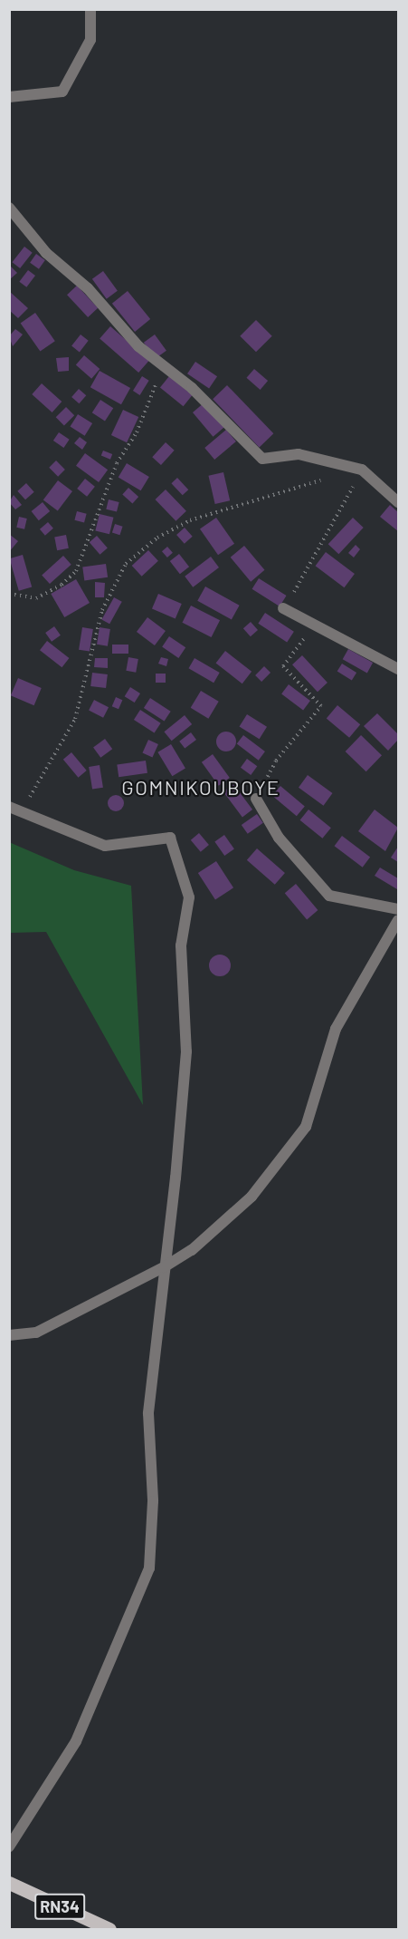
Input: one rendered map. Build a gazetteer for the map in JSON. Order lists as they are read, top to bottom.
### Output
{
  "streets": {
    "main road": ["RN34"]
  },
  "districts": ["GOMNIKOUBOYE"]
}
